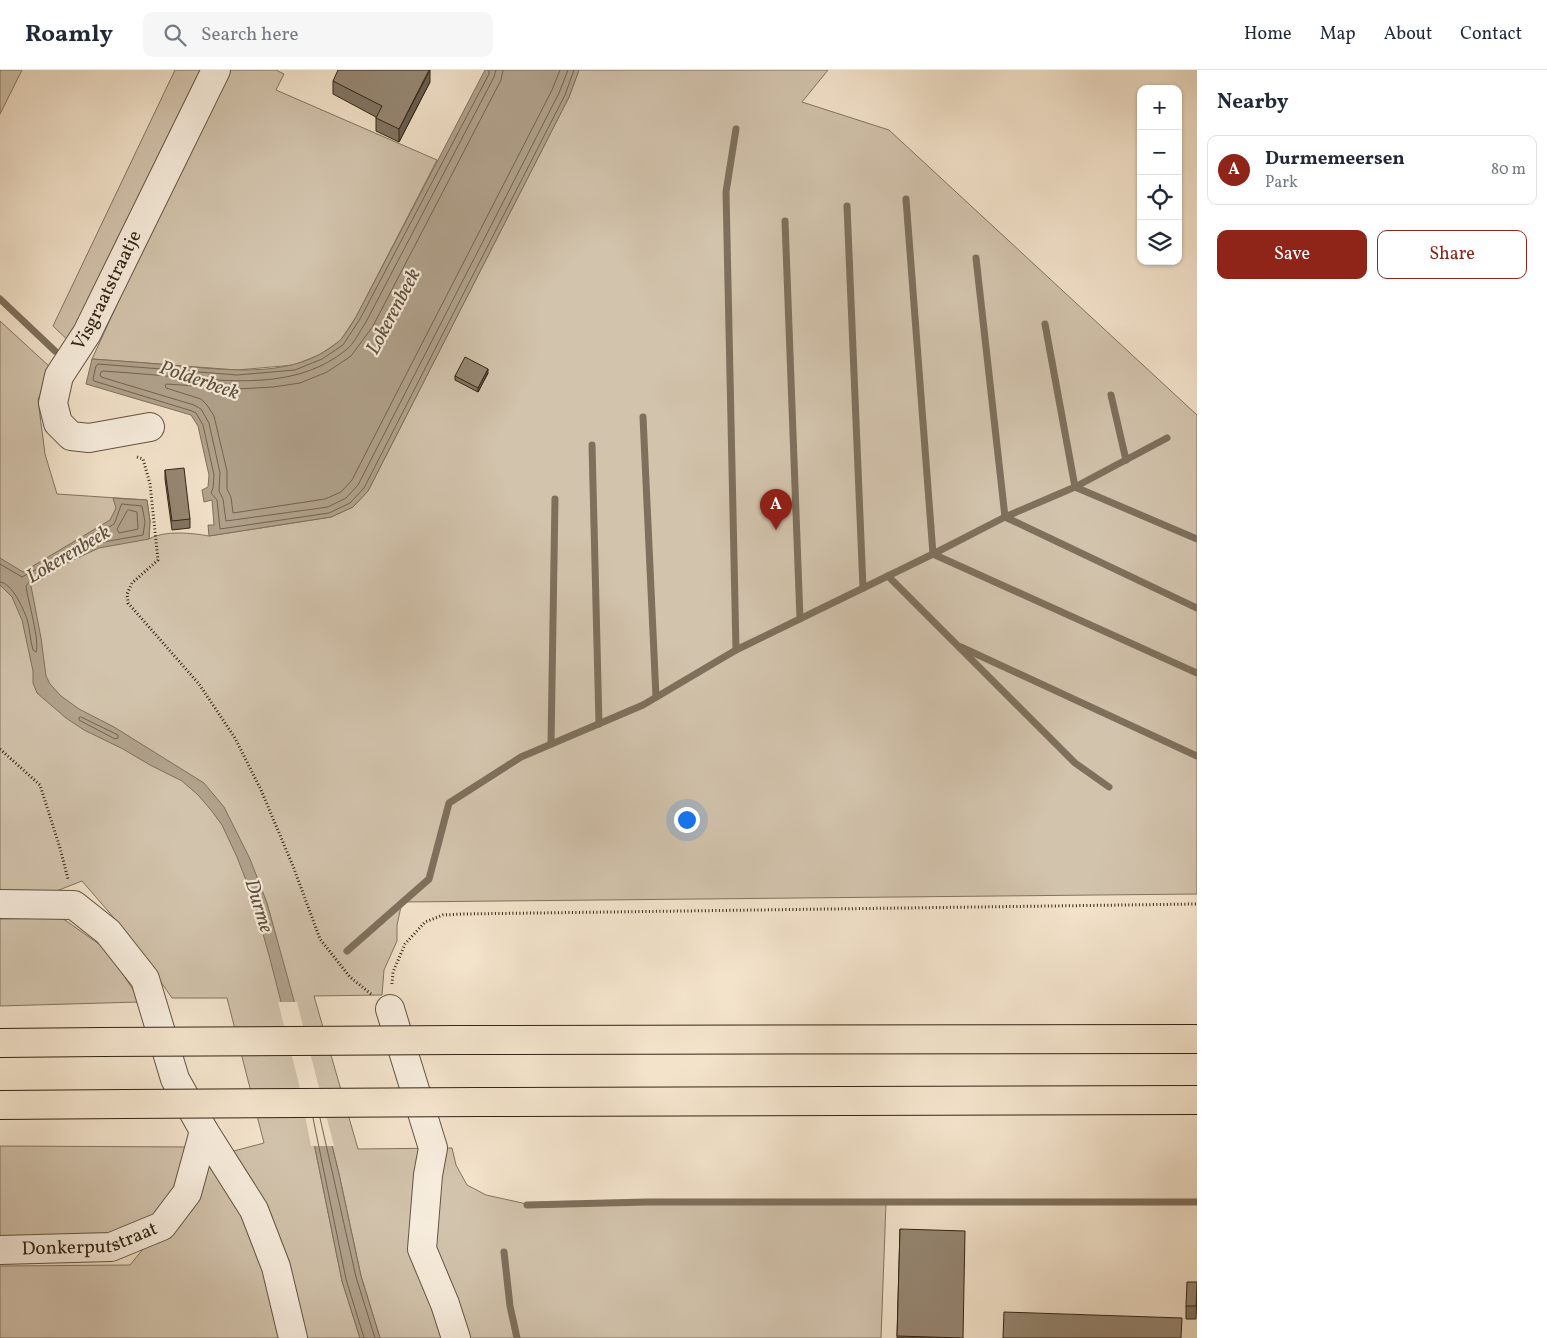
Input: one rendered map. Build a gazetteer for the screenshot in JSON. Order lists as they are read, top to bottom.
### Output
{
  "streets": {
    "street": ["Visgraatstraatje", "Donkerputstraat"]
  },
  "water": ["Lokerenbeek", "Polderbeek", "Durme"],
  "page": {
    "header": "Roamly",
    "search": "Search here",
    "nav": [
      "Home",
      "Map",
      "About",
      "Contact"
    ],
    "heading": "Nearby",
    "map_buttons": ["+", "−"],
    "list": [
      {
        "mark": "A",
        "name": "Durmemeersen",
        "note": "Park",
        "value": "80 m"
      }
    ],
    "buttons": ["Save", "Share"],
    "pins": "A"
  }
}
